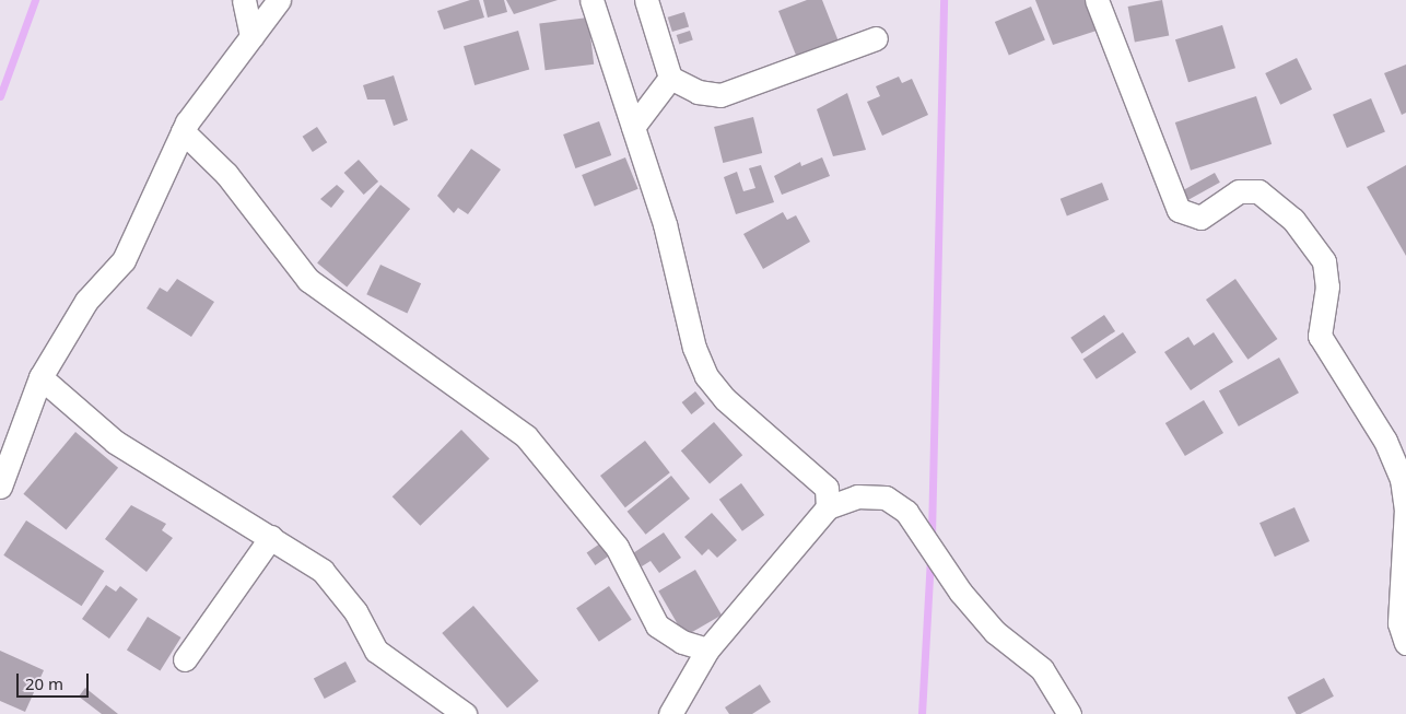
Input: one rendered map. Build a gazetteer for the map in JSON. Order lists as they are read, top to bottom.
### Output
{
  "scale_bar": "20 m"
}
